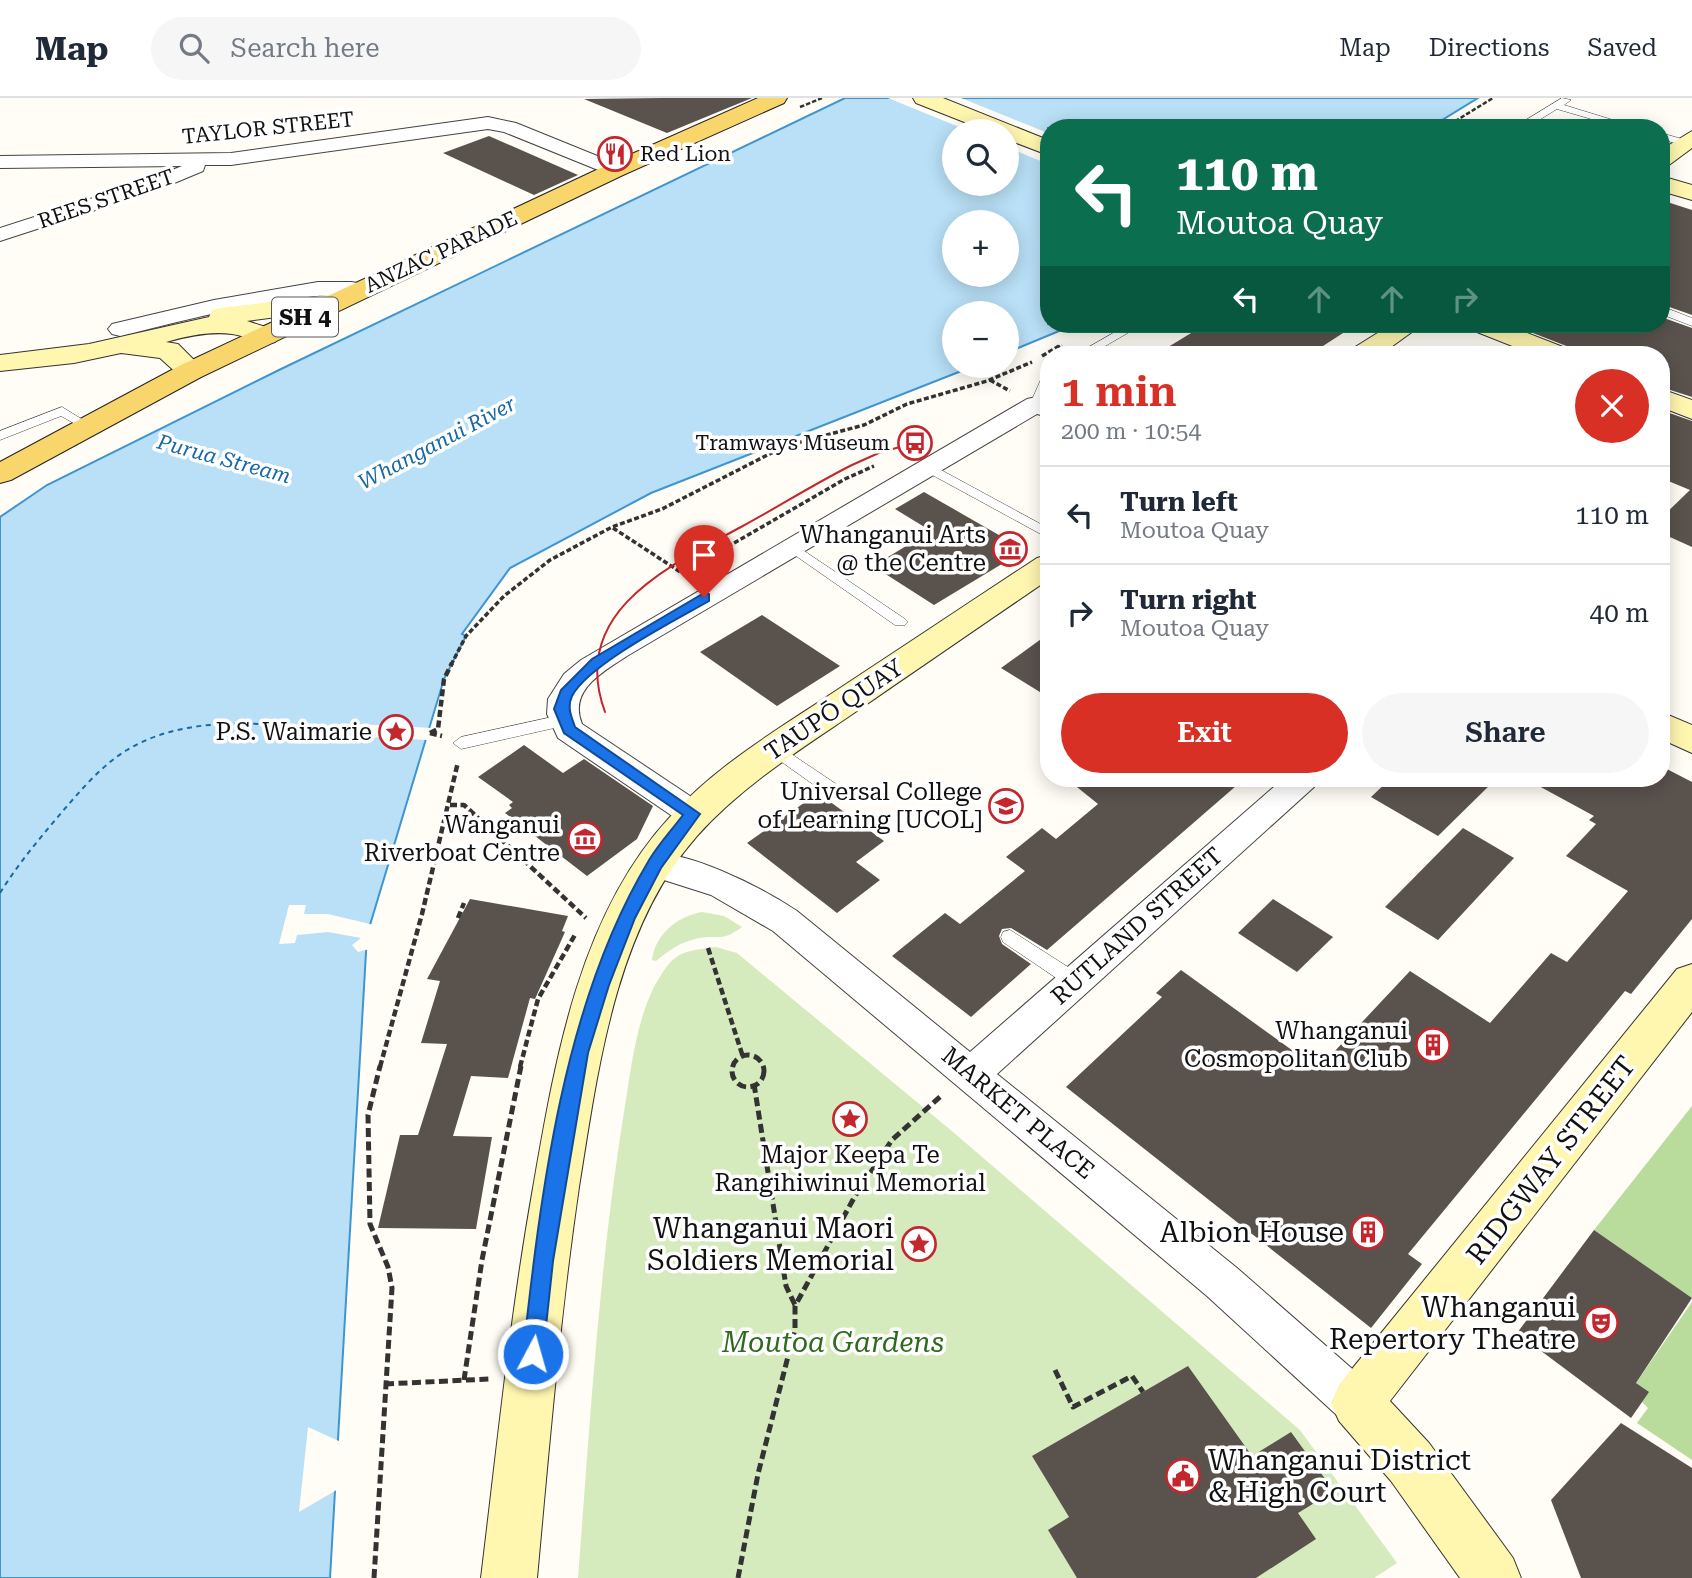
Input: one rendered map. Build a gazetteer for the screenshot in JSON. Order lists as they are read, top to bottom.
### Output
{
  "streets": {
    "main road": [
      "ANZAC PARADE",
      "SH 4",
      "TAUPŌ QUAY",
      "RIDGWAY STREET"
    ],
    "street": [
      "TAYLOR STREET",
      "REES STREET",
      "RUTLAND STREET",
      "MARKET PLACE"
    ]
  },
  "crossings": [
    ["TAYLOR STREET", "REES STREET"],
    ["TAYLOR STREET", "ANZAC PARADE"],
    ["TAUPŌ QUAY", "MARKET PLACE"],
    ["RUTLAND STREET", "MARKET PLACE"],
    ["MARKET PLACE", "RIDGWAY STREET"]
  ],
  "water": ["Whanganui River", "Purua Stream"],
  "parks": ["Moutoa Gardens"],
  "places": {
    "restaurant": ["Red Lion"],
    "bus stop": ["Tramways Museum"],
    "museum": ["Whanganui Arts @ the Centre", "Wanganui Riverboat Centre"],
    "place": ["P.S. Waimarie", "Major Keepa Te Rangihiwinui Memorial", "Whanganui Maori Soldiers Memorial"],
    "school or university": ["Universal College of Learning [UCOL]"],
    "building": ["Whanganui Cosmopolitan Club", "Albion House"],
    "theatre": ["Whanganui Repertory Theatre"],
    "public building": ["Whanganui District & High Court"]
  },
  "page": {
    "header": "Map",
    "search": "Search here",
    "nav": ["Map", "Directions", "Saved"],
    "map_buttons": ["+", "−"],
    "turn": ["110 m", "Moutoa Quay"],
    "heading": ["1 min", "200 m · 10:54"],
    "list": [
      {
        "name": "Turn left",
        "note": "Moutoa Quay",
        "value": "110 m"
      },
      {
        "name": "Turn right",
        "note": "Moutoa Quay",
        "value": "40 m"
      }
    ],
    "buttons": ["Exit", "Share"]
  }
}
